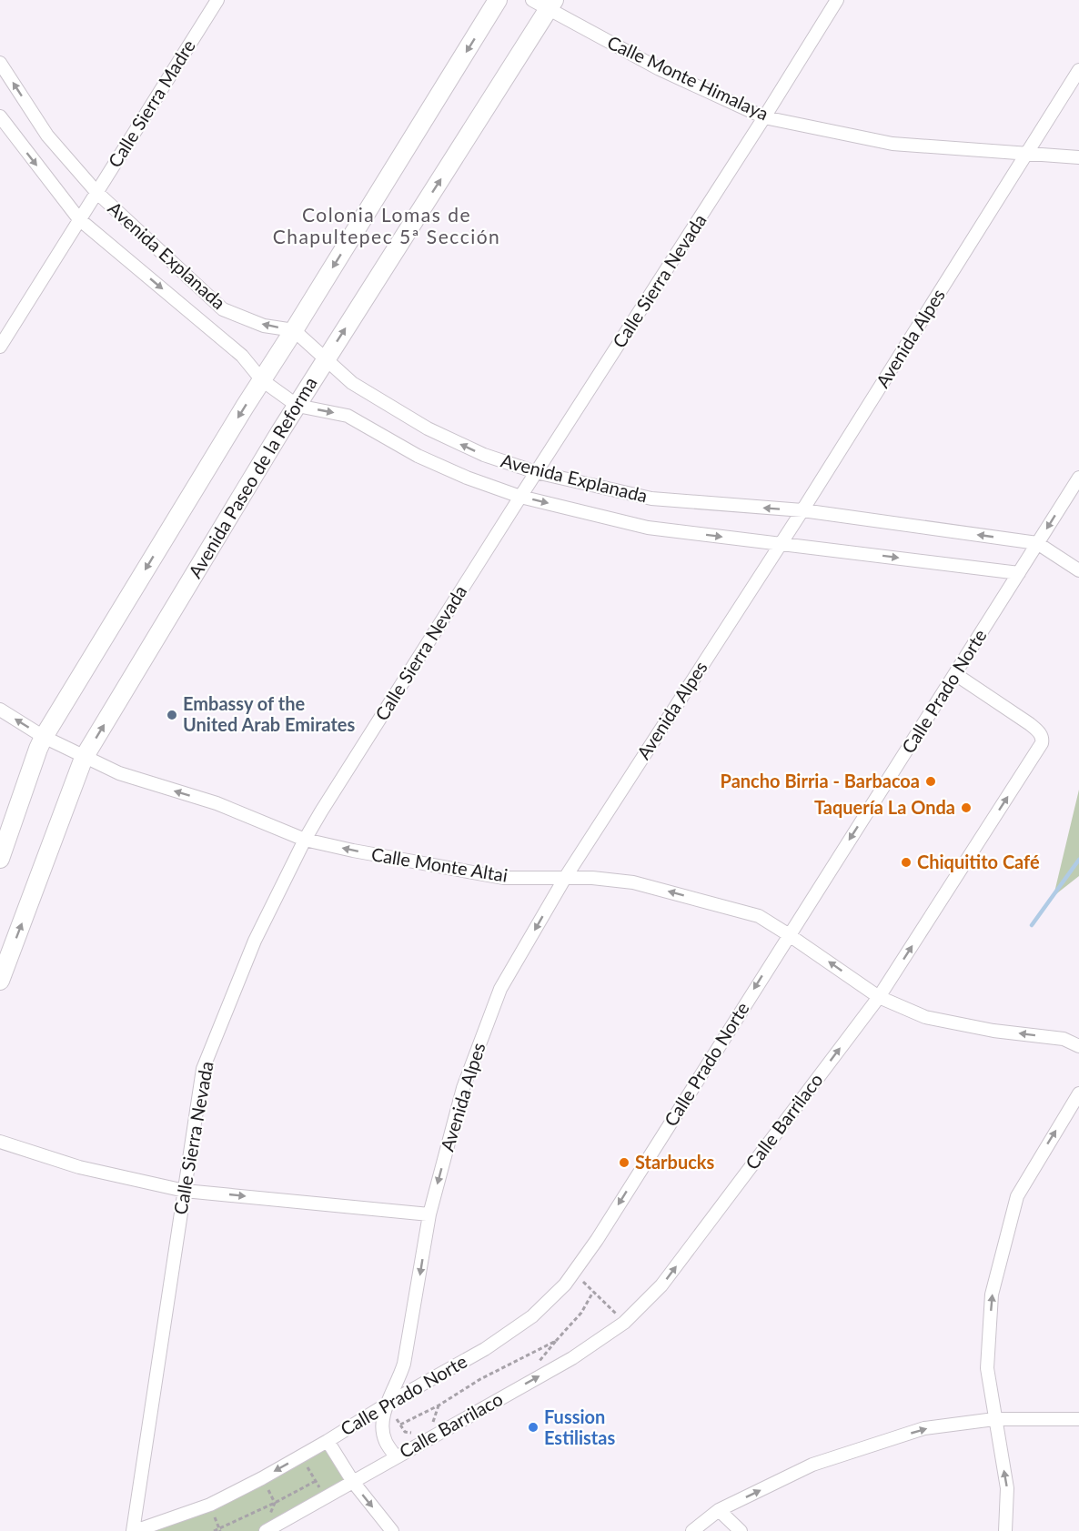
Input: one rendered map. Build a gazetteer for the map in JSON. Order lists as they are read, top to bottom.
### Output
{
  "streets": {
    "main road": ["Avenida Paseo de la Reforma"],
    "street": [
      "Calle Monte Himalaya",
      "Calle Sierra Madre",
      "Avenida Explanada",
      "Calle Sierra Nevada",
      "Avenida Alpes",
      "Calle Prado Norte",
      "Calle Monte Altai",
      "Calle Barrilaco"
    ]
  },
  "crossings": [
    ["Calle Monte Himalaya", "Calle Sierra Nevada"],
    ["Calle Monte Himalaya", "Avenida Alpes"],
    ["Calle Monte Himalaya", "Avenida Paseo de la Reforma"],
    ["Calle Sierra Madre", "Avenida Explanada"],
    ["Avenida Explanada", "Calle Sierra Nevada"],
    ["Avenida Explanada", "Avenida Alpes"],
    ["Avenida Explanada", "Avenida Paseo de la Reforma"],
    ["Avenida Explanada", "Calle Prado Norte"],
    ["Calle Sierra Nevada", "Calle Prado Norte"],
    ["Calle Sierra Nevada", "Calle Monte Altai"],
    ["Avenida Alpes", "Calle Prado Norte"],
    ["Avenida Alpes", "Calle Monte Altai"],
    ["Avenida Alpes", "Calle Barrilaco"],
    ["Avenida Paseo de la Reforma", "Calle Monte Altai"],
    ["Calle Prado Norte", "Calle Monte Altai"],
    ["Calle Prado Norte", "Calle Barrilaco"],
    ["Calle Monte Altai", "Calle Barrilaco"]
  ],
  "one_way": [
    "Avenida Alpes",
    "Calle Prado Norte",
    "Calle Monte Altai",
    "Calle Barrilaco"
  ],
  "districts": ["Colonia Lomas de Chapultepec 5ª Sección"],
  "places": [
    "Embassy of the United Arab Emirates",
    "Pancho Birria - Barbacoa",
    "Taquería La Onda",
    "Chiquitito Café",
    "Starbucks",
    "Fussion Estilistas"
  ]
}
